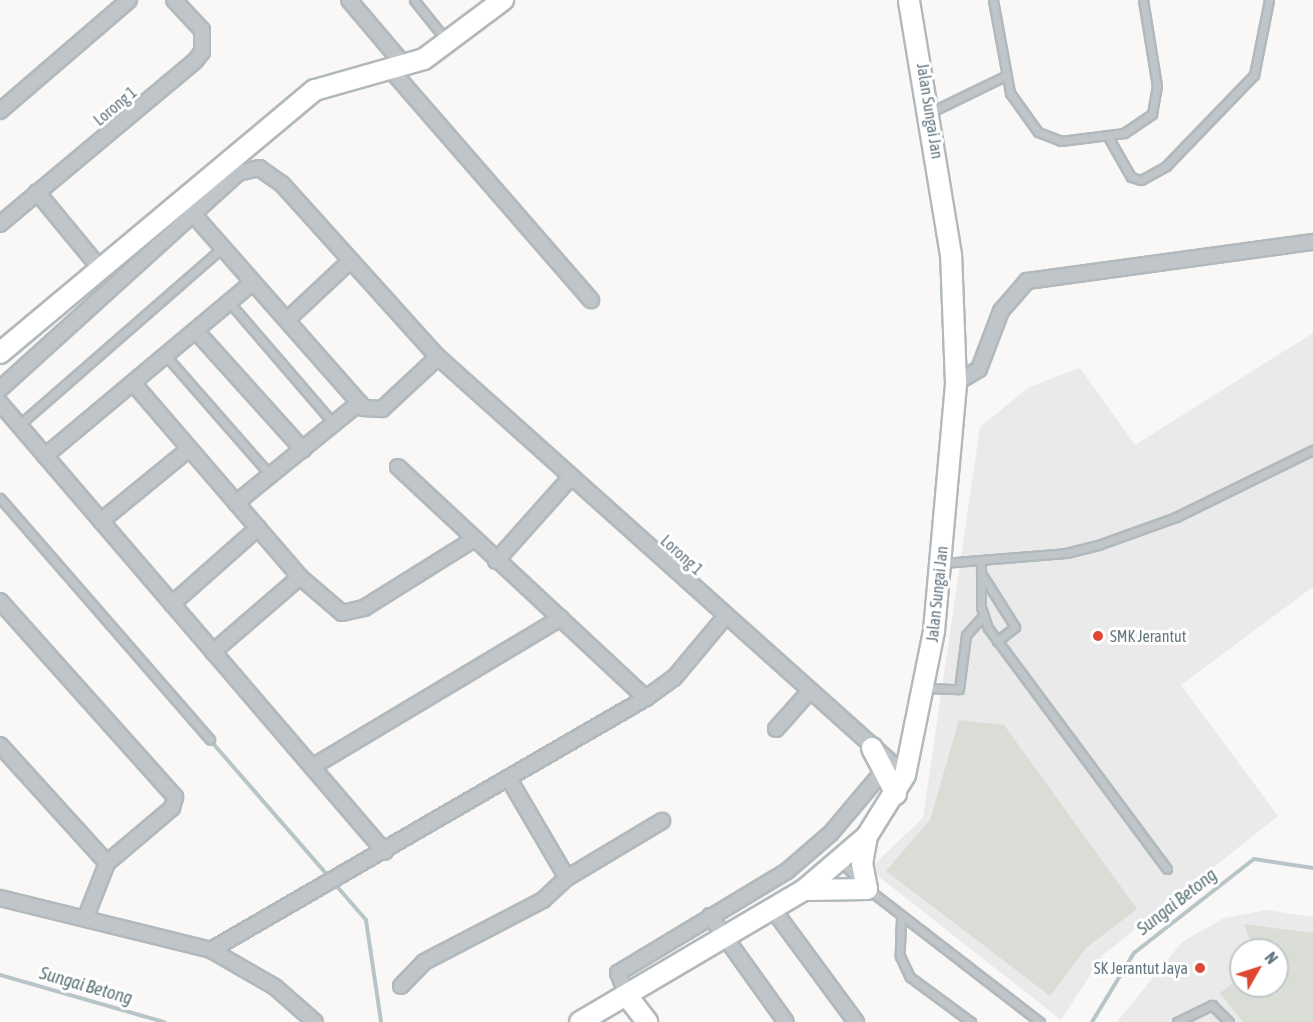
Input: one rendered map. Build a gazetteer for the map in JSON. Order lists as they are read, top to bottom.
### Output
{
  "streets": {
    "main road": ["Jalan Sungai Jan"],
    "street": ["Lorong 1"]
  },
  "crossings": [
    ["Lorong 1", "Jalan Sungai Jan"]
  ],
  "water": ["Sungai Betong"],
  "places": ["SMK Jerantut", "SK Jerantut Jaya"],
  "north": "top right"
}
